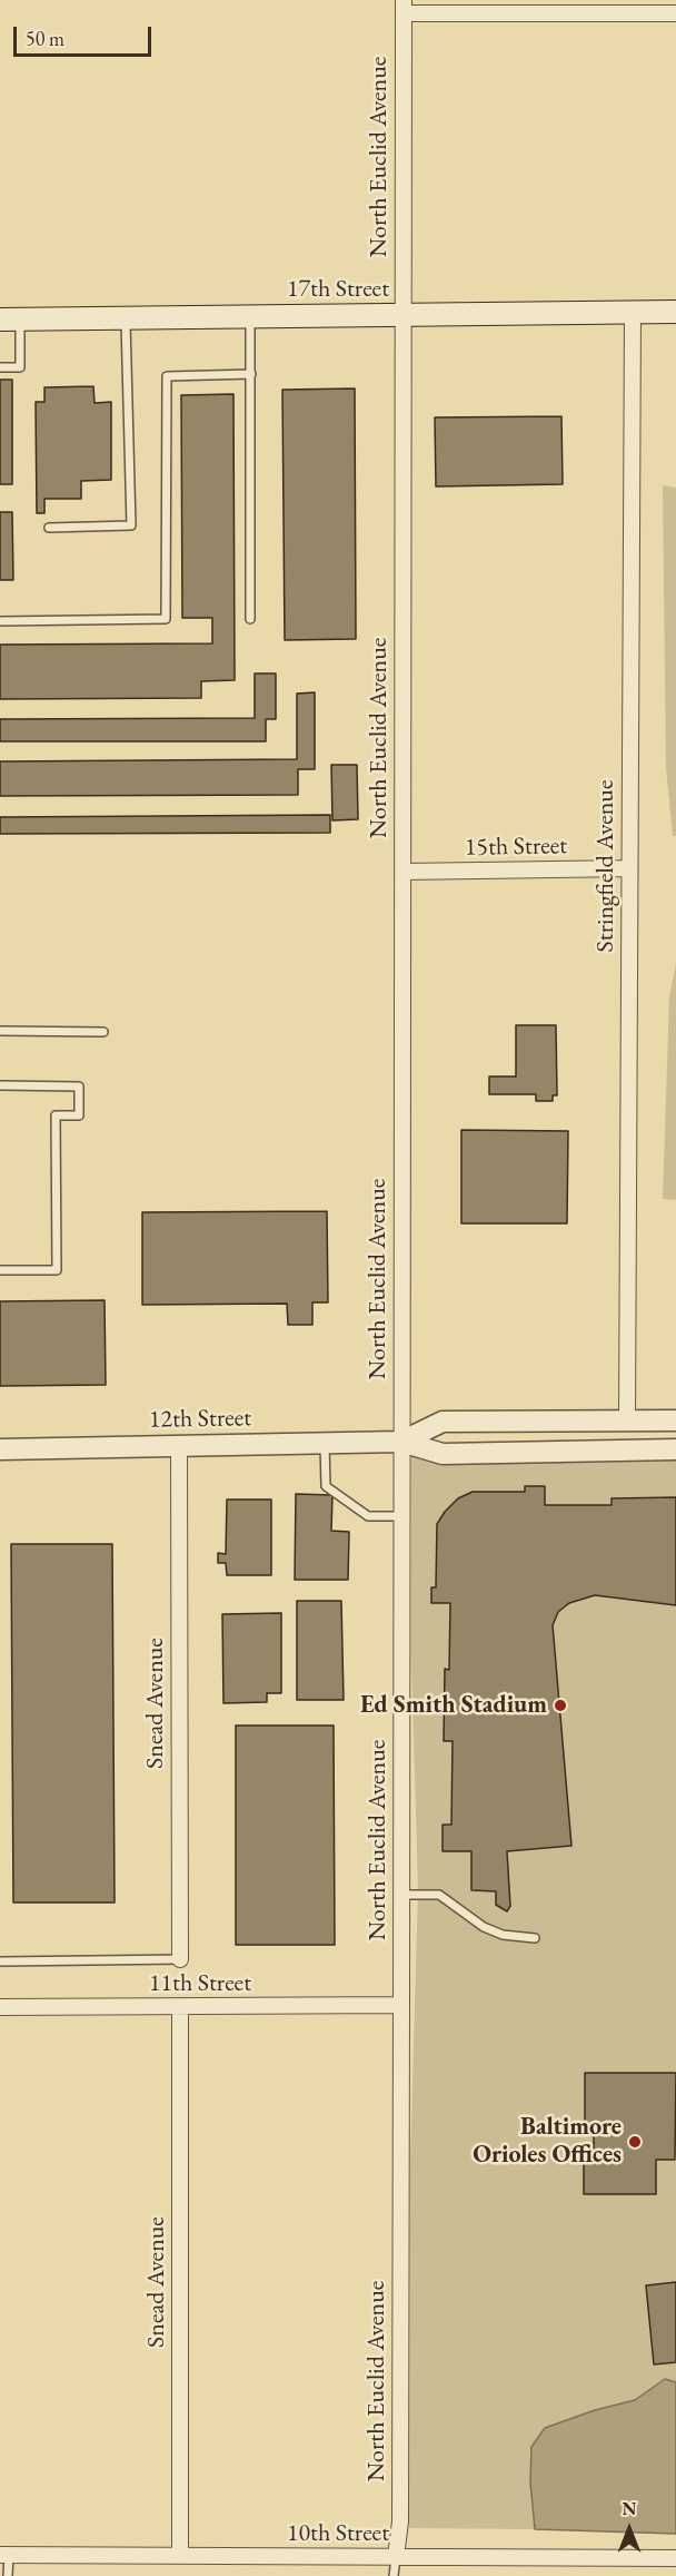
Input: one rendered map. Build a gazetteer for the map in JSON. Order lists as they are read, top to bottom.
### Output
{
  "streets": {
    "main road": ["17th Street"],
    "street": [
      "North Euclid Avenue",
      "15th Street",
      "Stringfield Avenue",
      "12th Street",
      "Snead Avenue",
      "11th Street",
      "10th Street"
    ]
  },
  "crossings": [
    ["North Euclid Avenue", "17th Street"],
    ["North Euclid Avenue", "15th Street"],
    ["North Euclid Avenue", "12th Street"],
    ["North Euclid Avenue", "11th Street"],
    ["North Euclid Avenue", "10th Street"],
    ["17th Street", "Stringfield Avenue"],
    ["15th Street", "Stringfield Avenue"],
    ["Stringfield Avenue", "12th Street"],
    ["12th Street", "Snead Avenue"],
    ["Snead Avenue", "11th Street"],
    ["Snead Avenue", "10th Street"]
  ],
  "places": ["Ed Smith Stadium", "Baltimore Orioles Offices"],
  "scale_bar": "50 m",
  "north": "top"
}
